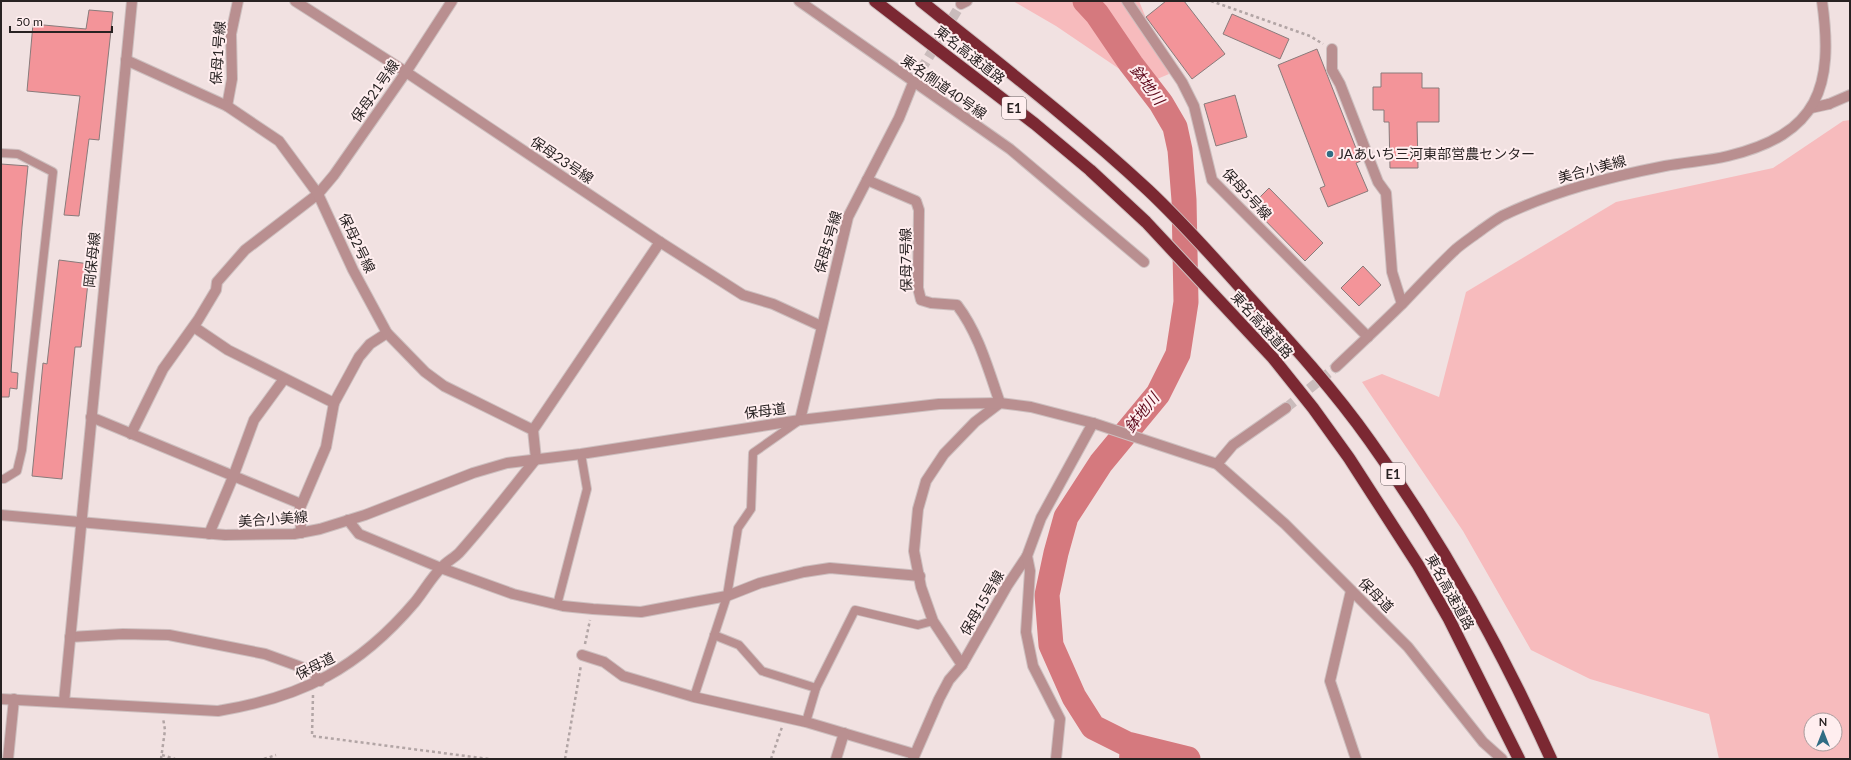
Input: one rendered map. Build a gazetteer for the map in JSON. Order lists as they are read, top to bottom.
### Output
{
  "streets": {
    "highway": ["東名高速道路", "E1"],
    "street": [
      "保母1号線",
      "東名側道40号線",
      "保母21号線",
      "保母23号線",
      "美合小美線",
      "保母5号線",
      "保母2号線",
      "岡保母線",
      "保母7号線",
      "保母道",
      "保母15号線"
    ]
  },
  "crossings": [
    ["保母1号線", "保母2号線"],
    ["東名側道40号線", "保母5号線"],
    ["保母21号線", "保母23号線"],
    ["保母21号線", "保母2号線"],
    ["保母23号線", "保母5号線"],
    ["美合小美線", "保母5号線"],
    ["美合小美線", "岡保母線"],
    ["美合小美線", "保母道"],
    ["保母5号線", "保母7号線"],
    ["保母5号線", "保母道"],
    ["保母2号線", "岡保母線"],
    ["岡保母線", "保母道"],
    ["保母7号線", "保母道"]
  ],
  "water": ["鉢地川"],
  "places": ["JAあいち三河東部営農センター"],
  "scale_bar": "50 m",
  "north": "top"
}
